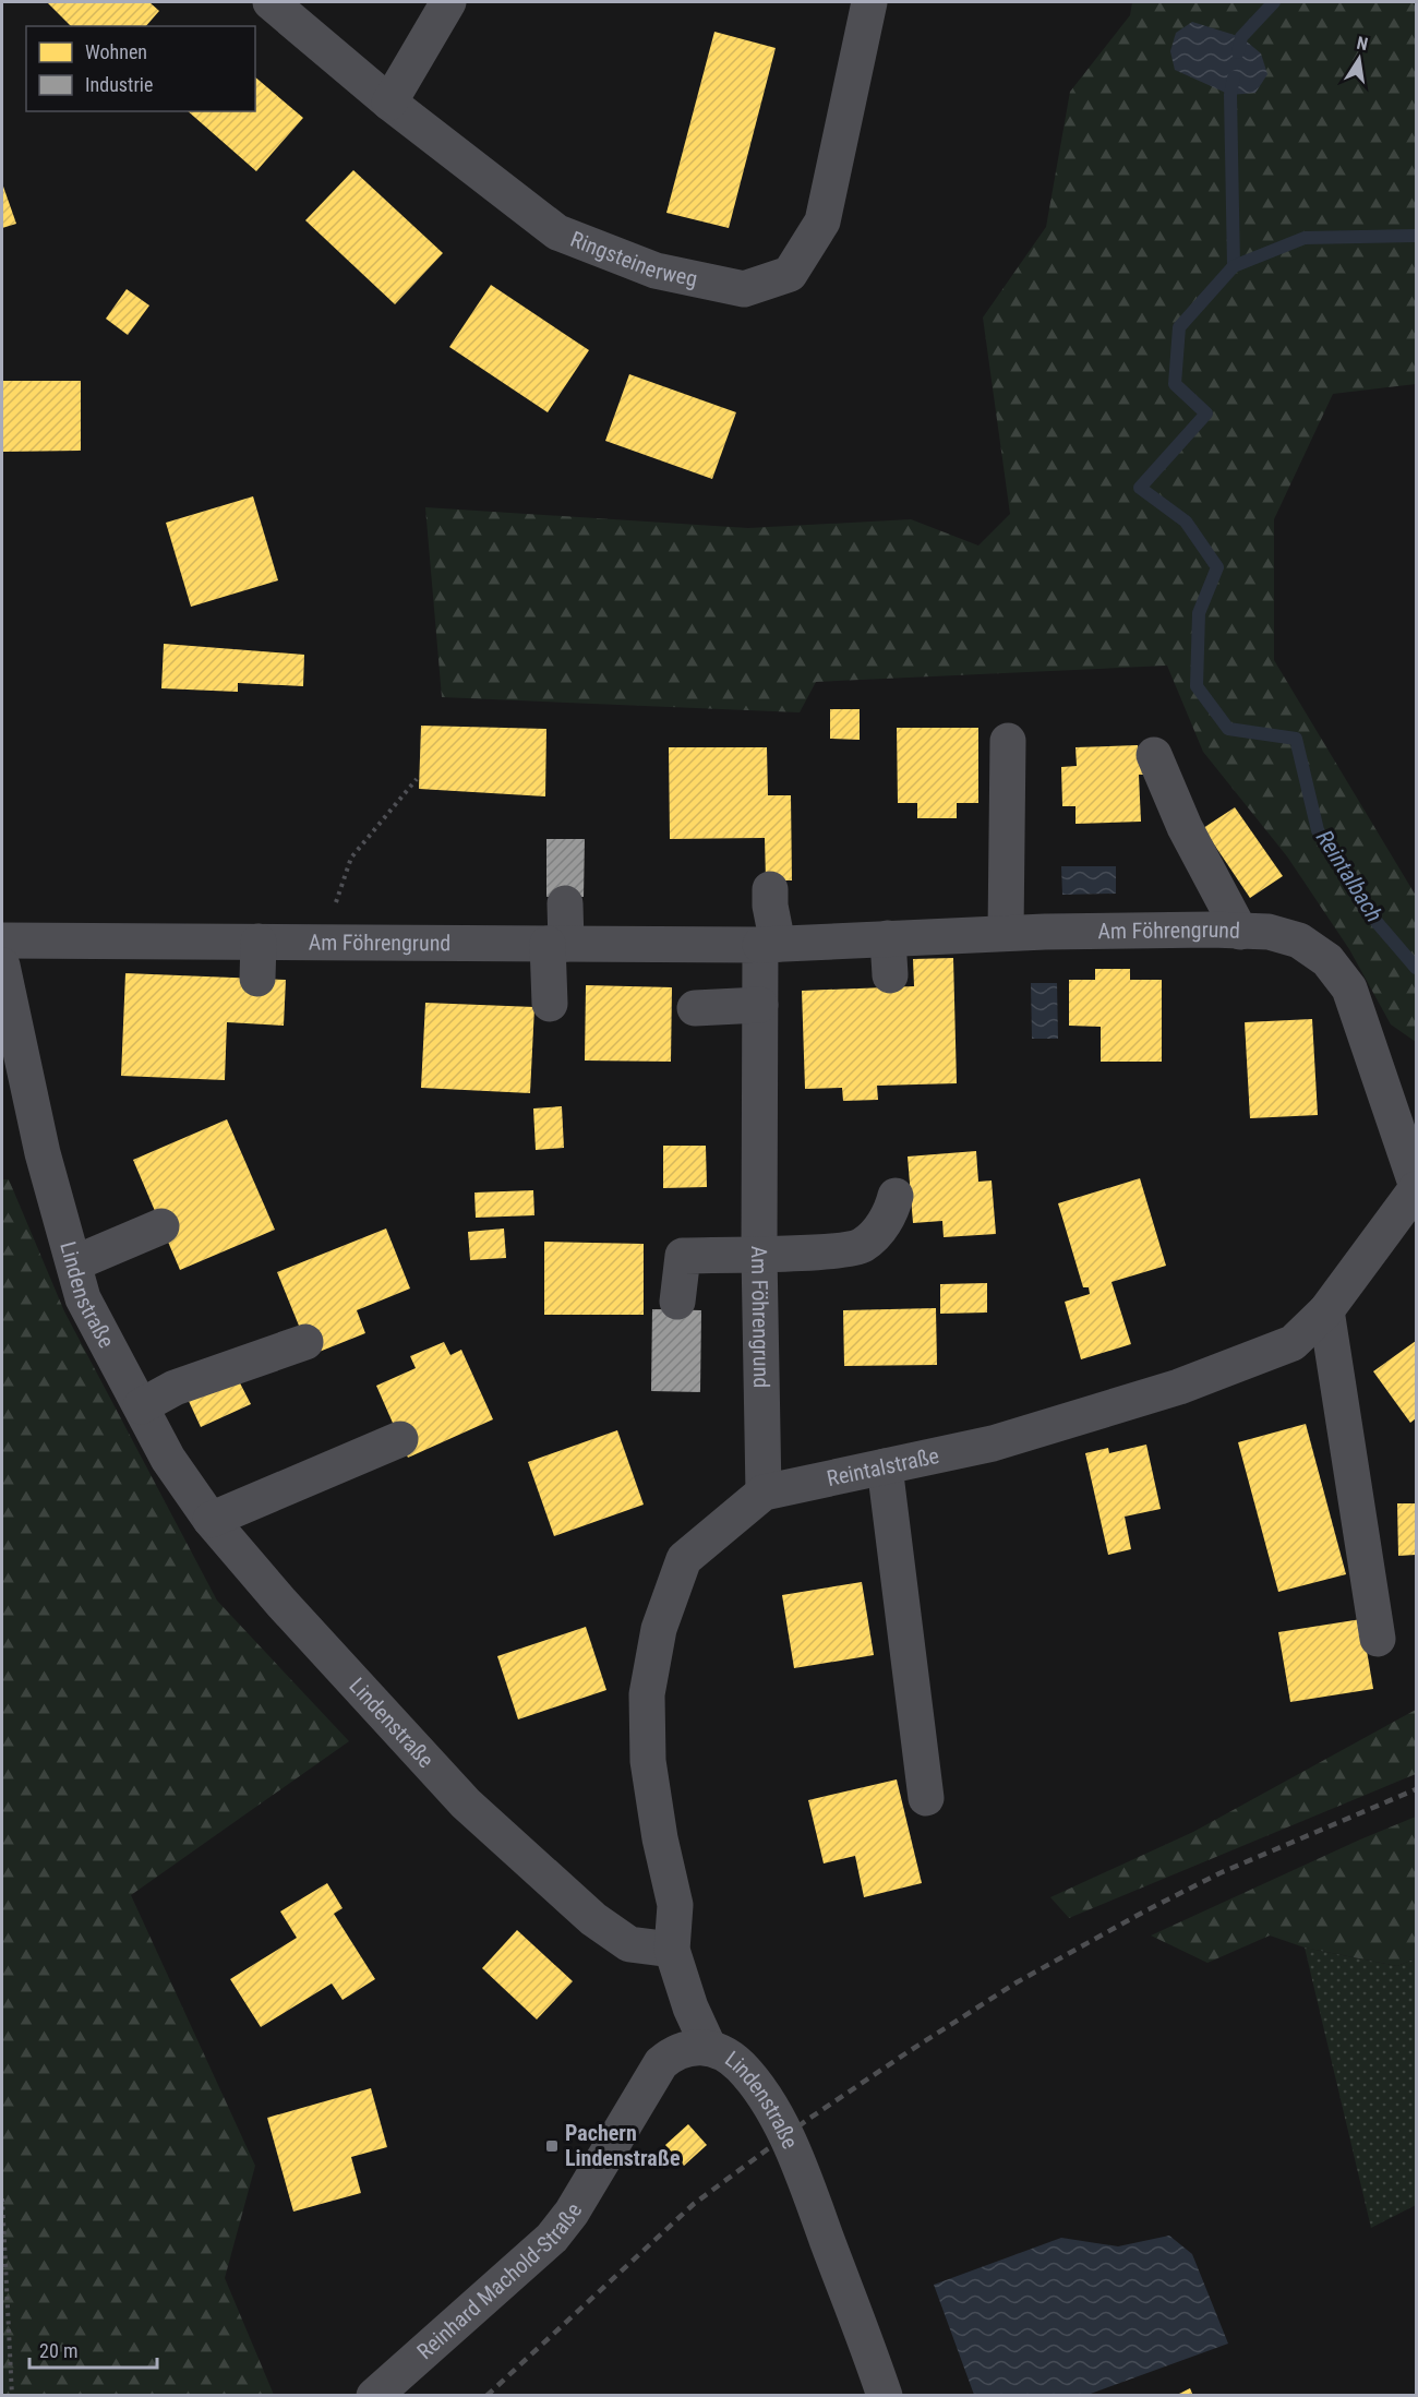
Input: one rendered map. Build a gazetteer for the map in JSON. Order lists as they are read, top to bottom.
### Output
{
  "streets": {
    "street": [
      "Ringsteinerweg",
      "Am Föhrengrund",
      "Lindenstraße",
      "Reintalstraße",
      "Reinhard Machold-Straße"
    ]
  },
  "crossings": [
    ["Am Föhrengrund", "Reintalstraße"],
    ["Lindenstraße", "Reintalstraße"],
    ["Lindenstraße", "Reinhard Machold-Straße"]
  ],
  "water": ["Reintalbach"],
  "places": {
    "transit": ["Pachern Lindenstraße"]
  },
  "legend": ["Wohnen", "Industrie"],
  "scale_bar": "20 m",
  "north": "top"
}
